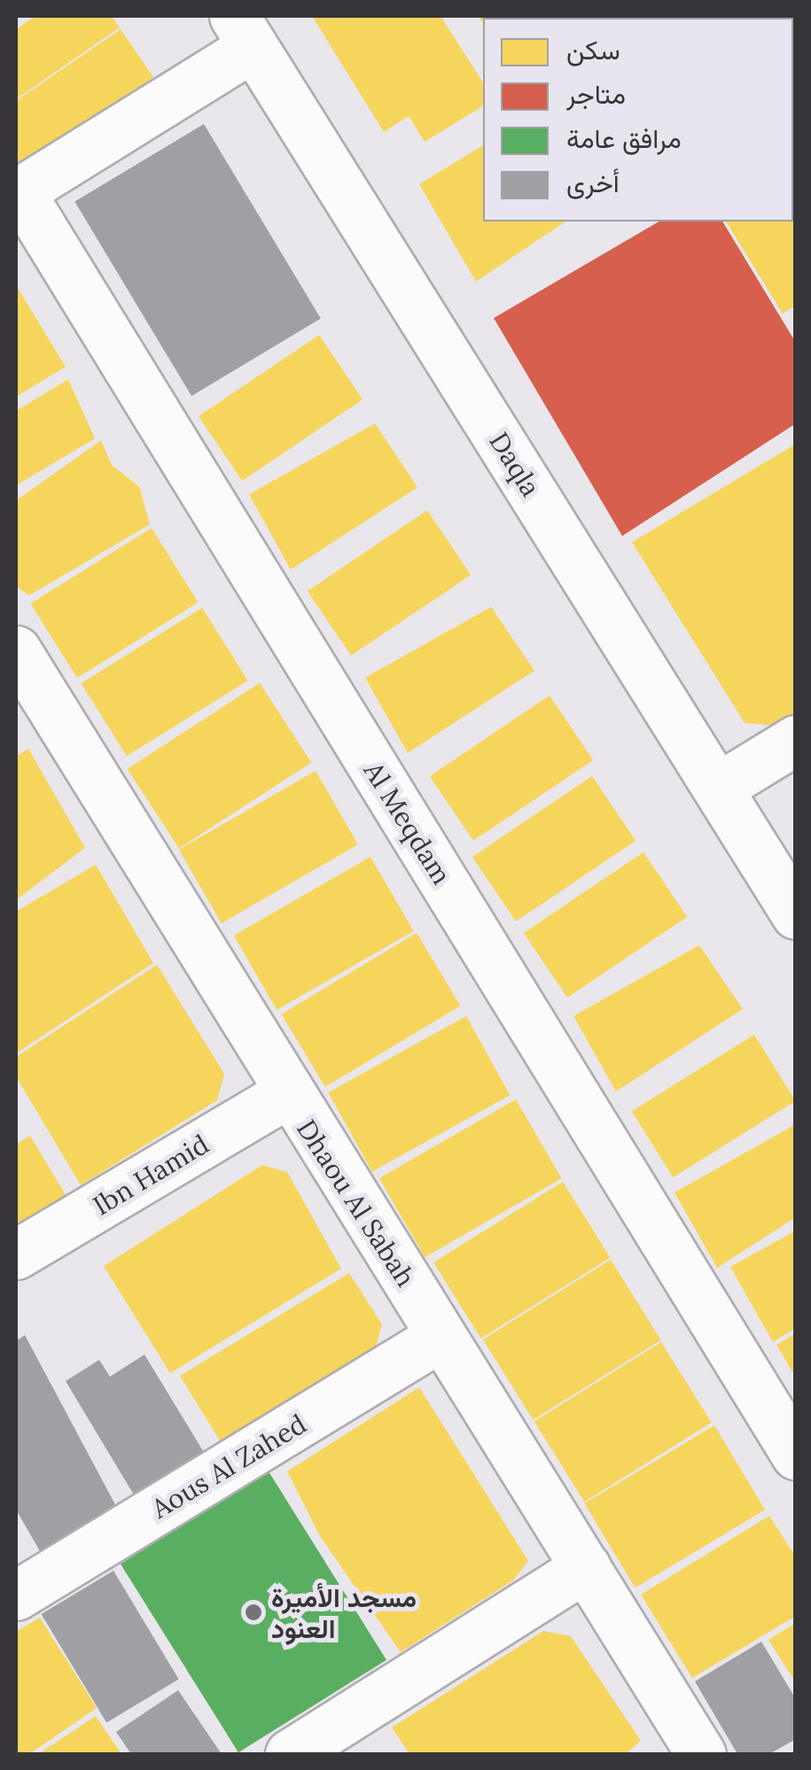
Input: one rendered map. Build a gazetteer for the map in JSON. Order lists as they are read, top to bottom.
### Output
{
  "streets": {
    "street": [
      "Daqla",
      "Al Meqdam",
      "Ibn Hamid",
      "Dhaou Al Sabah",
      "Aous Al Zahed"
    ]
  },
  "crossings": [
    ["Ibn Hamid", "Dhaou Al Sabah"],
    ["Dhaou Al Sabah", "Aous Al Zahed"]
  ],
  "places": ["مسجد الأميرة العنود"],
  "legend": [
    "سكن",
    "متاجر",
    "مرافق عامة",
    "أخرى"
  ]
}
